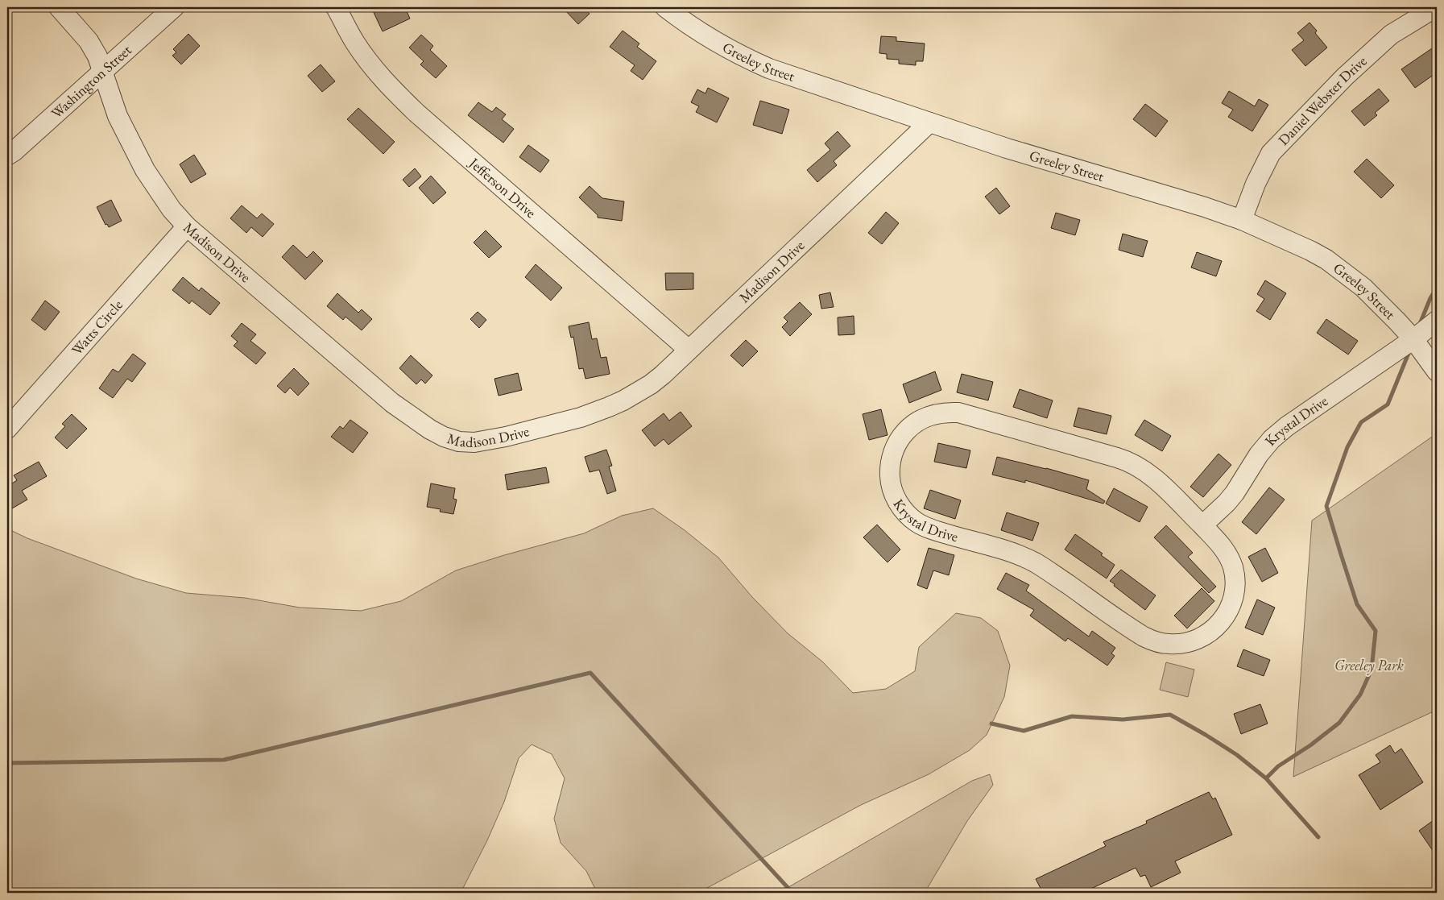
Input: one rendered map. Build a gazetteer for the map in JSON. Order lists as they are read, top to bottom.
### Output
{
  "streets": {
    "street": [
      "Greeley Street",
      "Washington Street",
      "Daniel Webster Drive",
      "Jefferson Drive",
      "Madison Drive",
      "Watts Circle",
      "Krystal Drive"
    ]
  },
  "crossings": [
    ["Greeley Street", "Daniel Webster Drive"],
    ["Greeley Street", "Madison Drive"],
    ["Greeley Street", "Krystal Drive"],
    ["Washington Street", "Madison Drive"],
    ["Jefferson Drive", "Madison Drive"],
    ["Madison Drive", "Watts Circle"]
  ],
  "parks": ["Greeley Park"]
}
